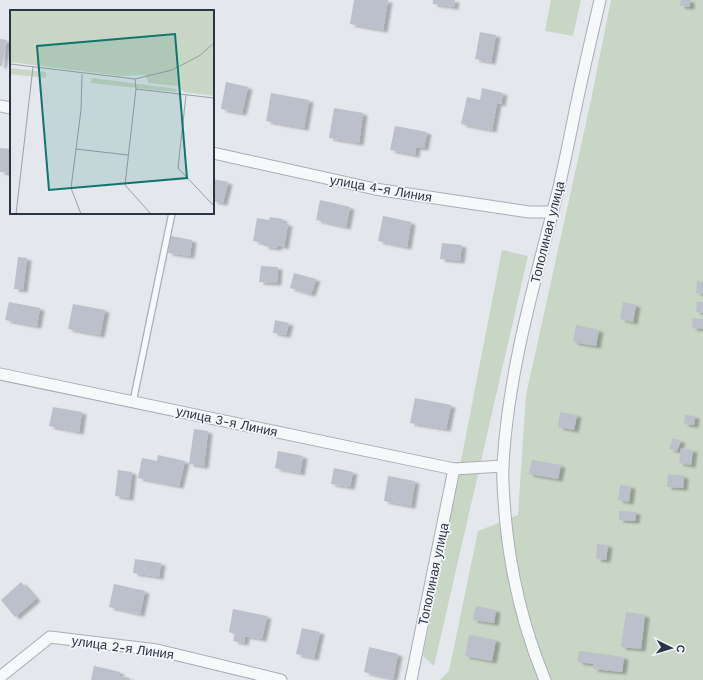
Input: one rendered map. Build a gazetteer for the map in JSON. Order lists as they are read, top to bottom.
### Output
{
  "streets": {
    "street": [
      "улица 4-я Линия",
      "Тополиная улица",
      "улица 3-я Линия",
      "улица 2-я Линия"
    ]
  },
  "crossings": [
    ["улица 4-я Линия", "Тополиная улица"],
    ["Тополиная улица", "улица 3-я Линия"]
  ],
  "north": "right"
}
